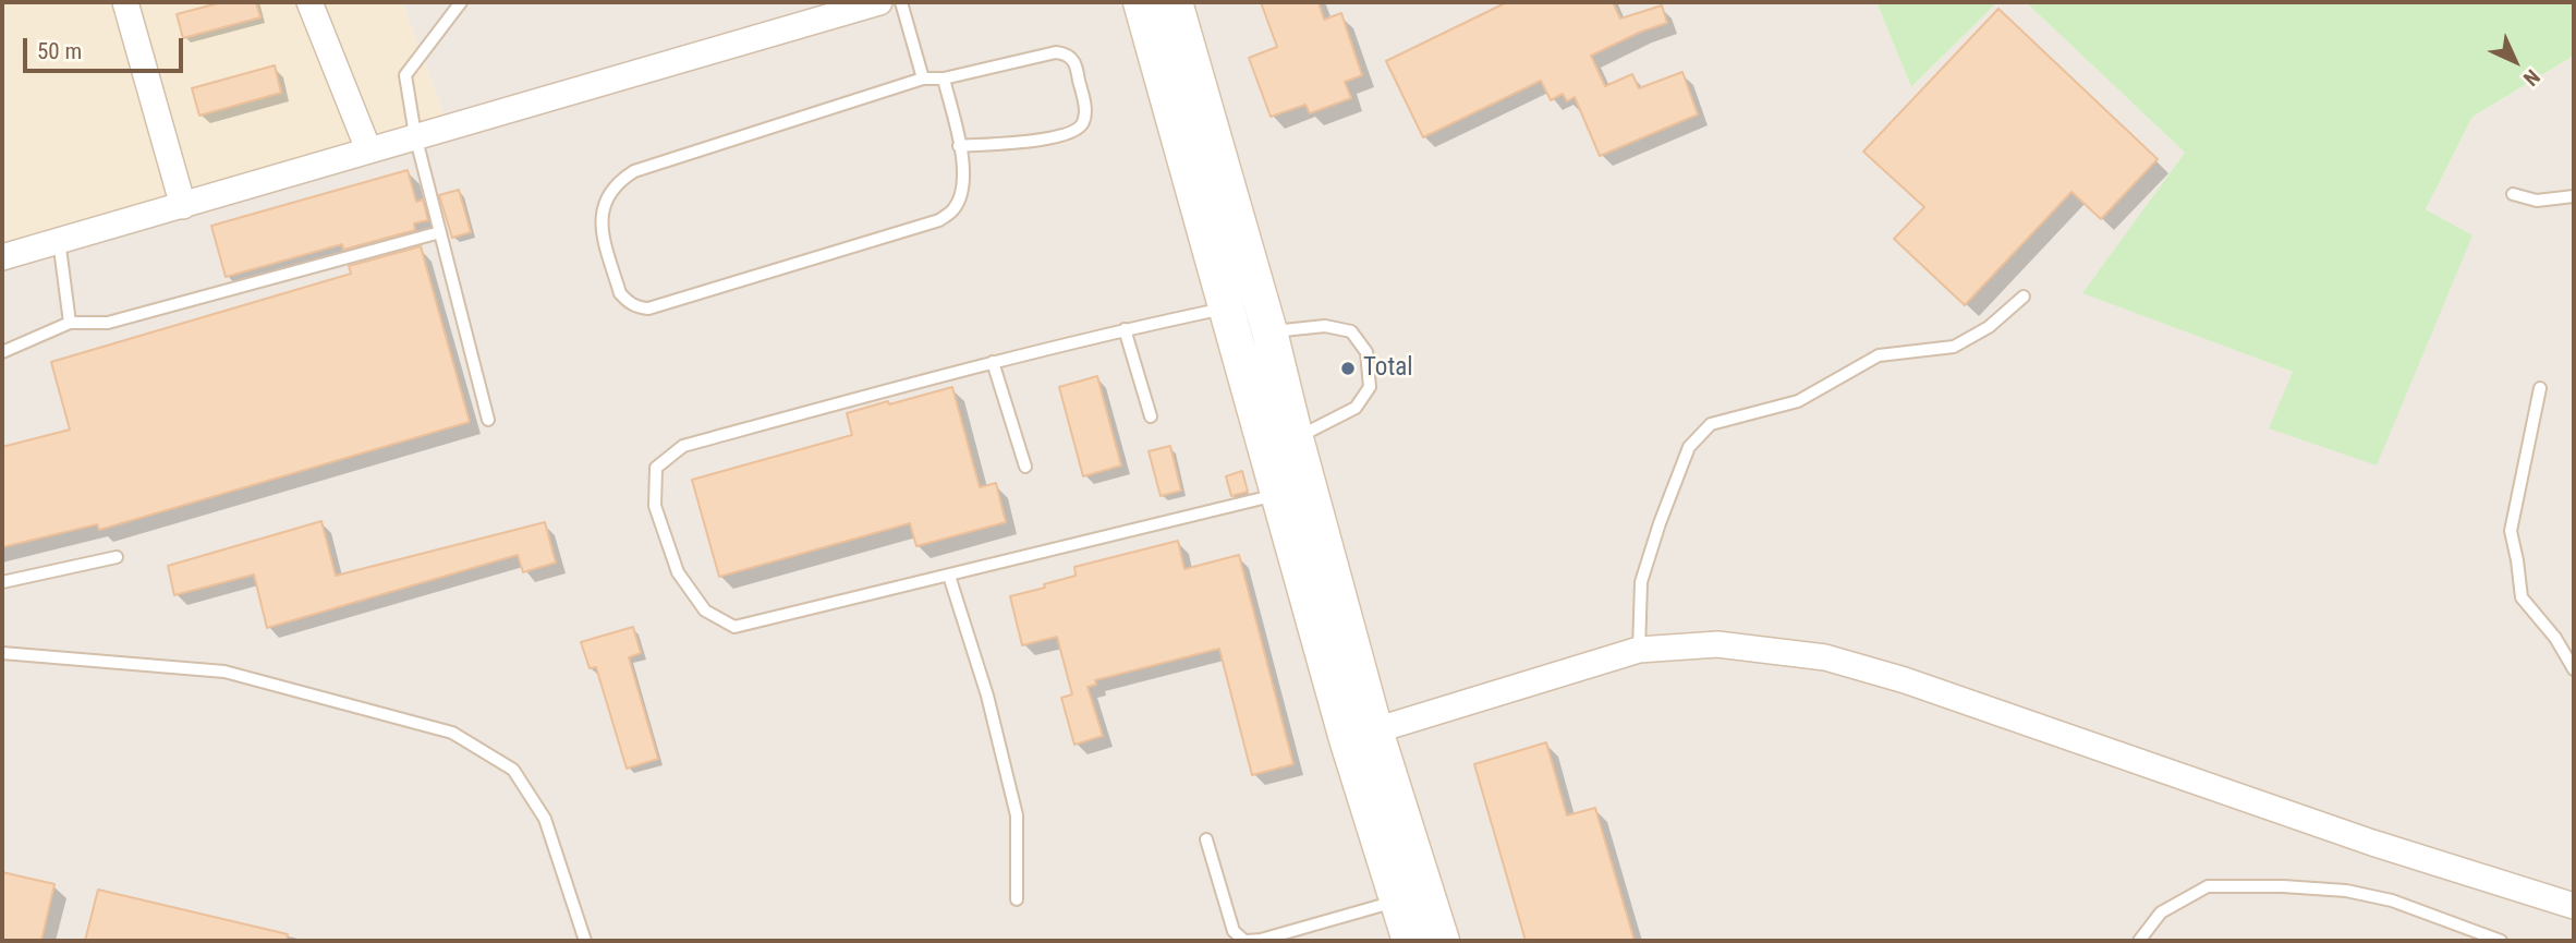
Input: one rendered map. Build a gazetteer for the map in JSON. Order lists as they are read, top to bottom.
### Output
{
  "places": ["Total"],
  "scale_bar": "50 m",
  "north": "bottom right"
}
